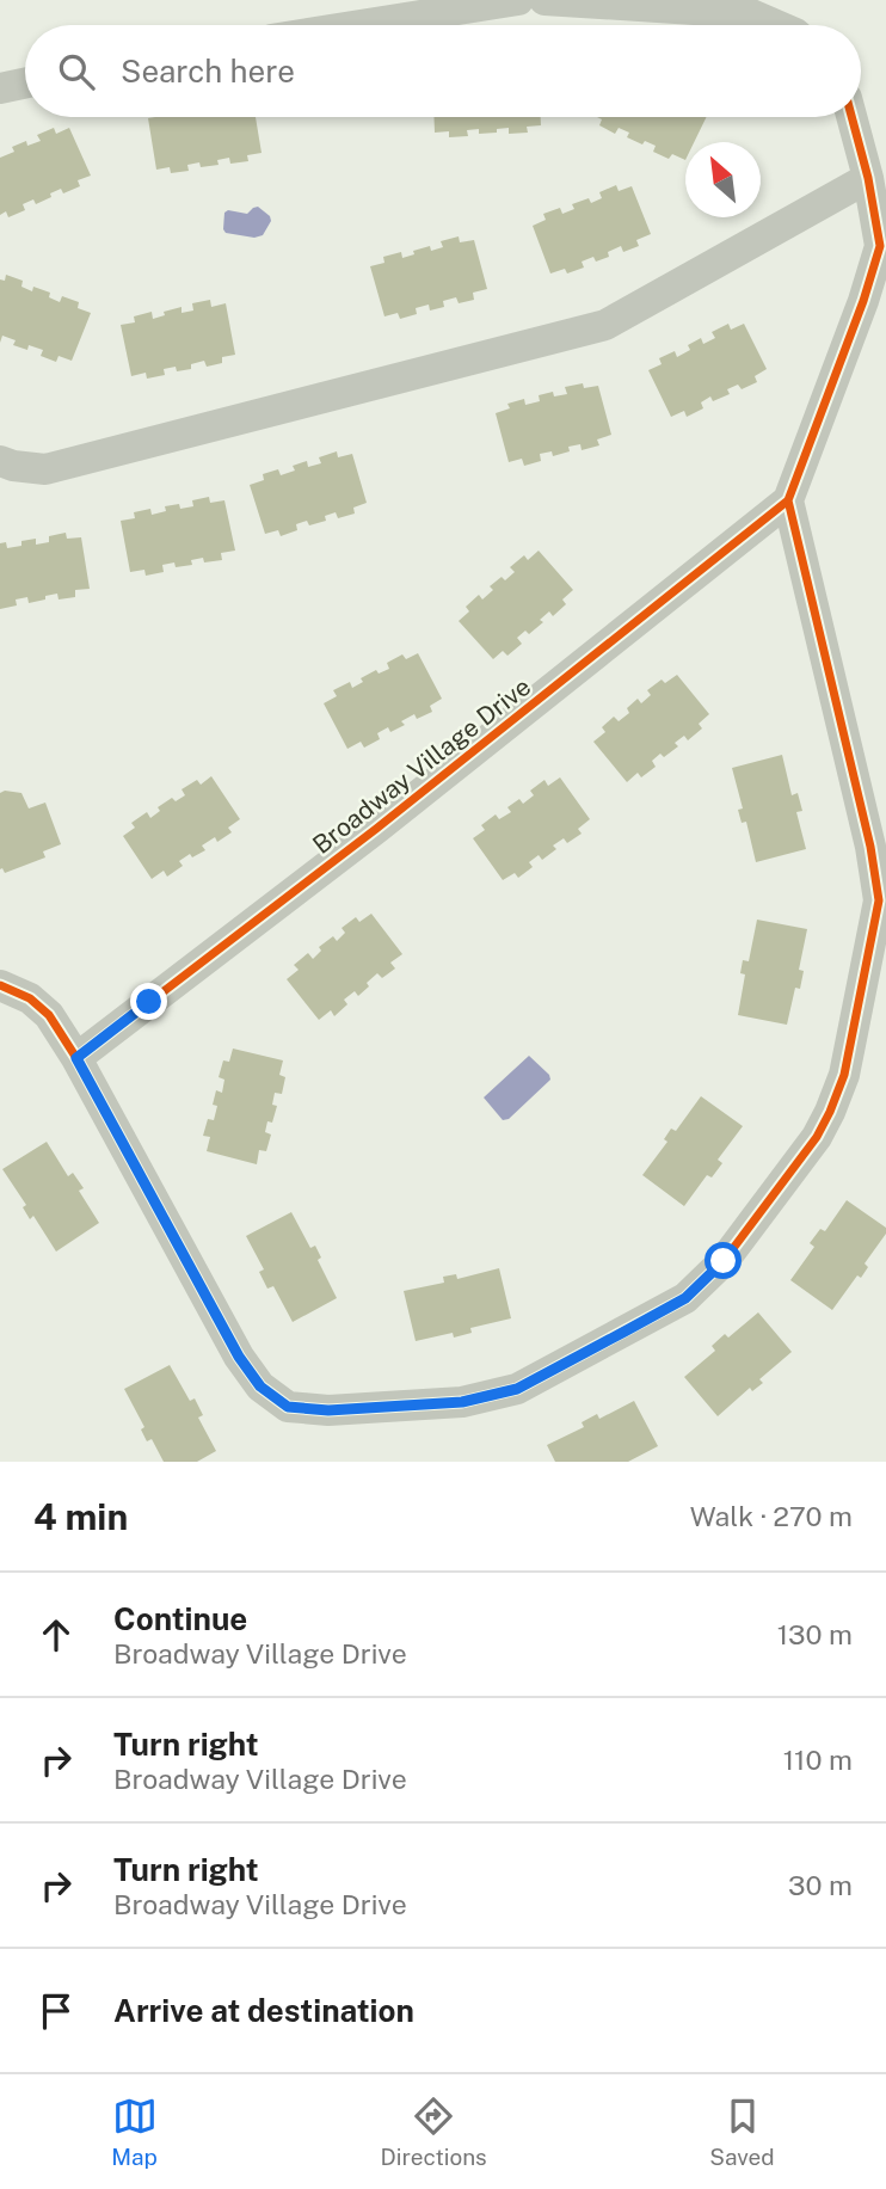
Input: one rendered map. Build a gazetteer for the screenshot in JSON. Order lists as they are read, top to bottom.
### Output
{
  "streets": {
    "street": ["Broadway Village Drive"]
  },
  "north": "top left",
  "page": {
    "search": "Search here",
    "heading": ["4 min", "Walk · 270 m"],
    "list": [
      ["Continue", "Broadway Village Drive", "130 m"],
      ["Turn right", "Broadway Village Drive", "110 m"],
      ["Turn right", "Broadway Village Drive", "30 m"],
      "Arrive at destination"
    ],
    "nav": ["Map", "Directions", "Saved"]
  }
}
